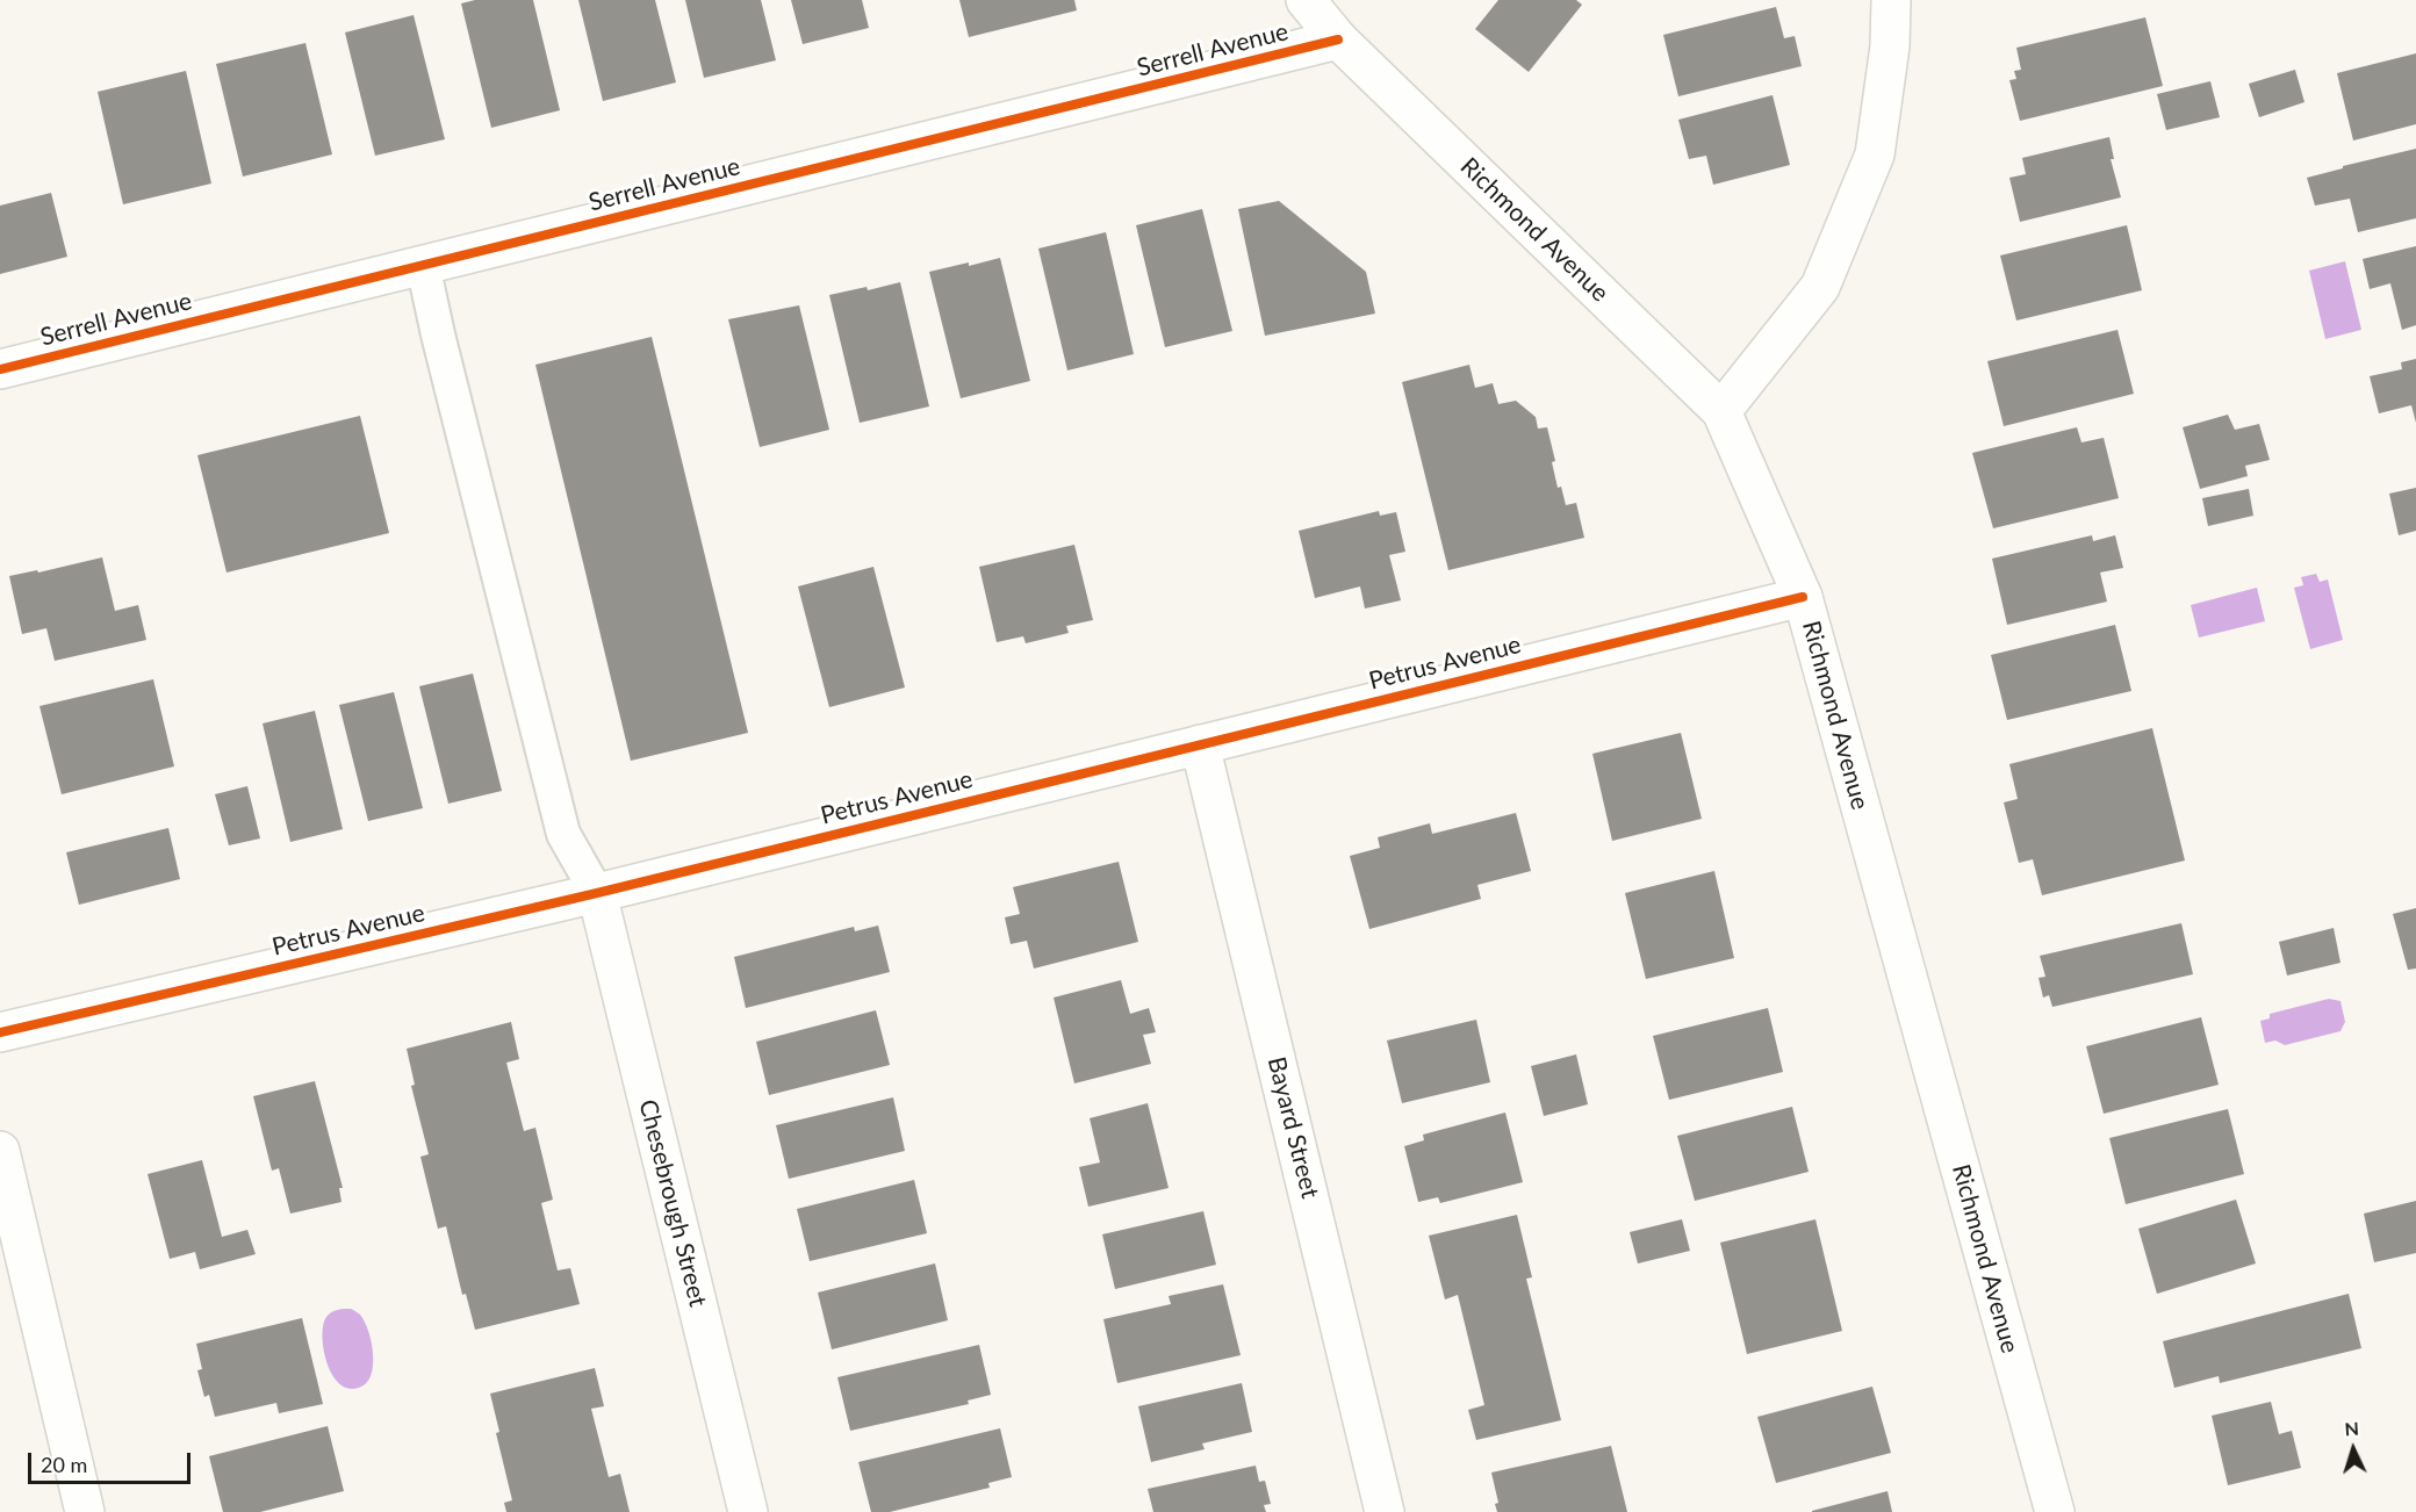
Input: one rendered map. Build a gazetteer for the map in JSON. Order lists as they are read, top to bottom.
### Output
{
  "streets": {
    "street": [
      "Serrell Avenue",
      "Richmond Avenue",
      "Petrus Avenue",
      "Bayard Street",
      "Chesebrough Street"
    ]
  },
  "crossings": [
    ["Serrell Avenue", "Richmond Avenue"],
    ["Richmond Avenue", "Petrus Avenue"],
    ["Petrus Avenue", "Bayard Street"],
    ["Petrus Avenue", "Chesebrough Street"]
  ],
  "scale_bar": "20 m",
  "north": "top"
}
